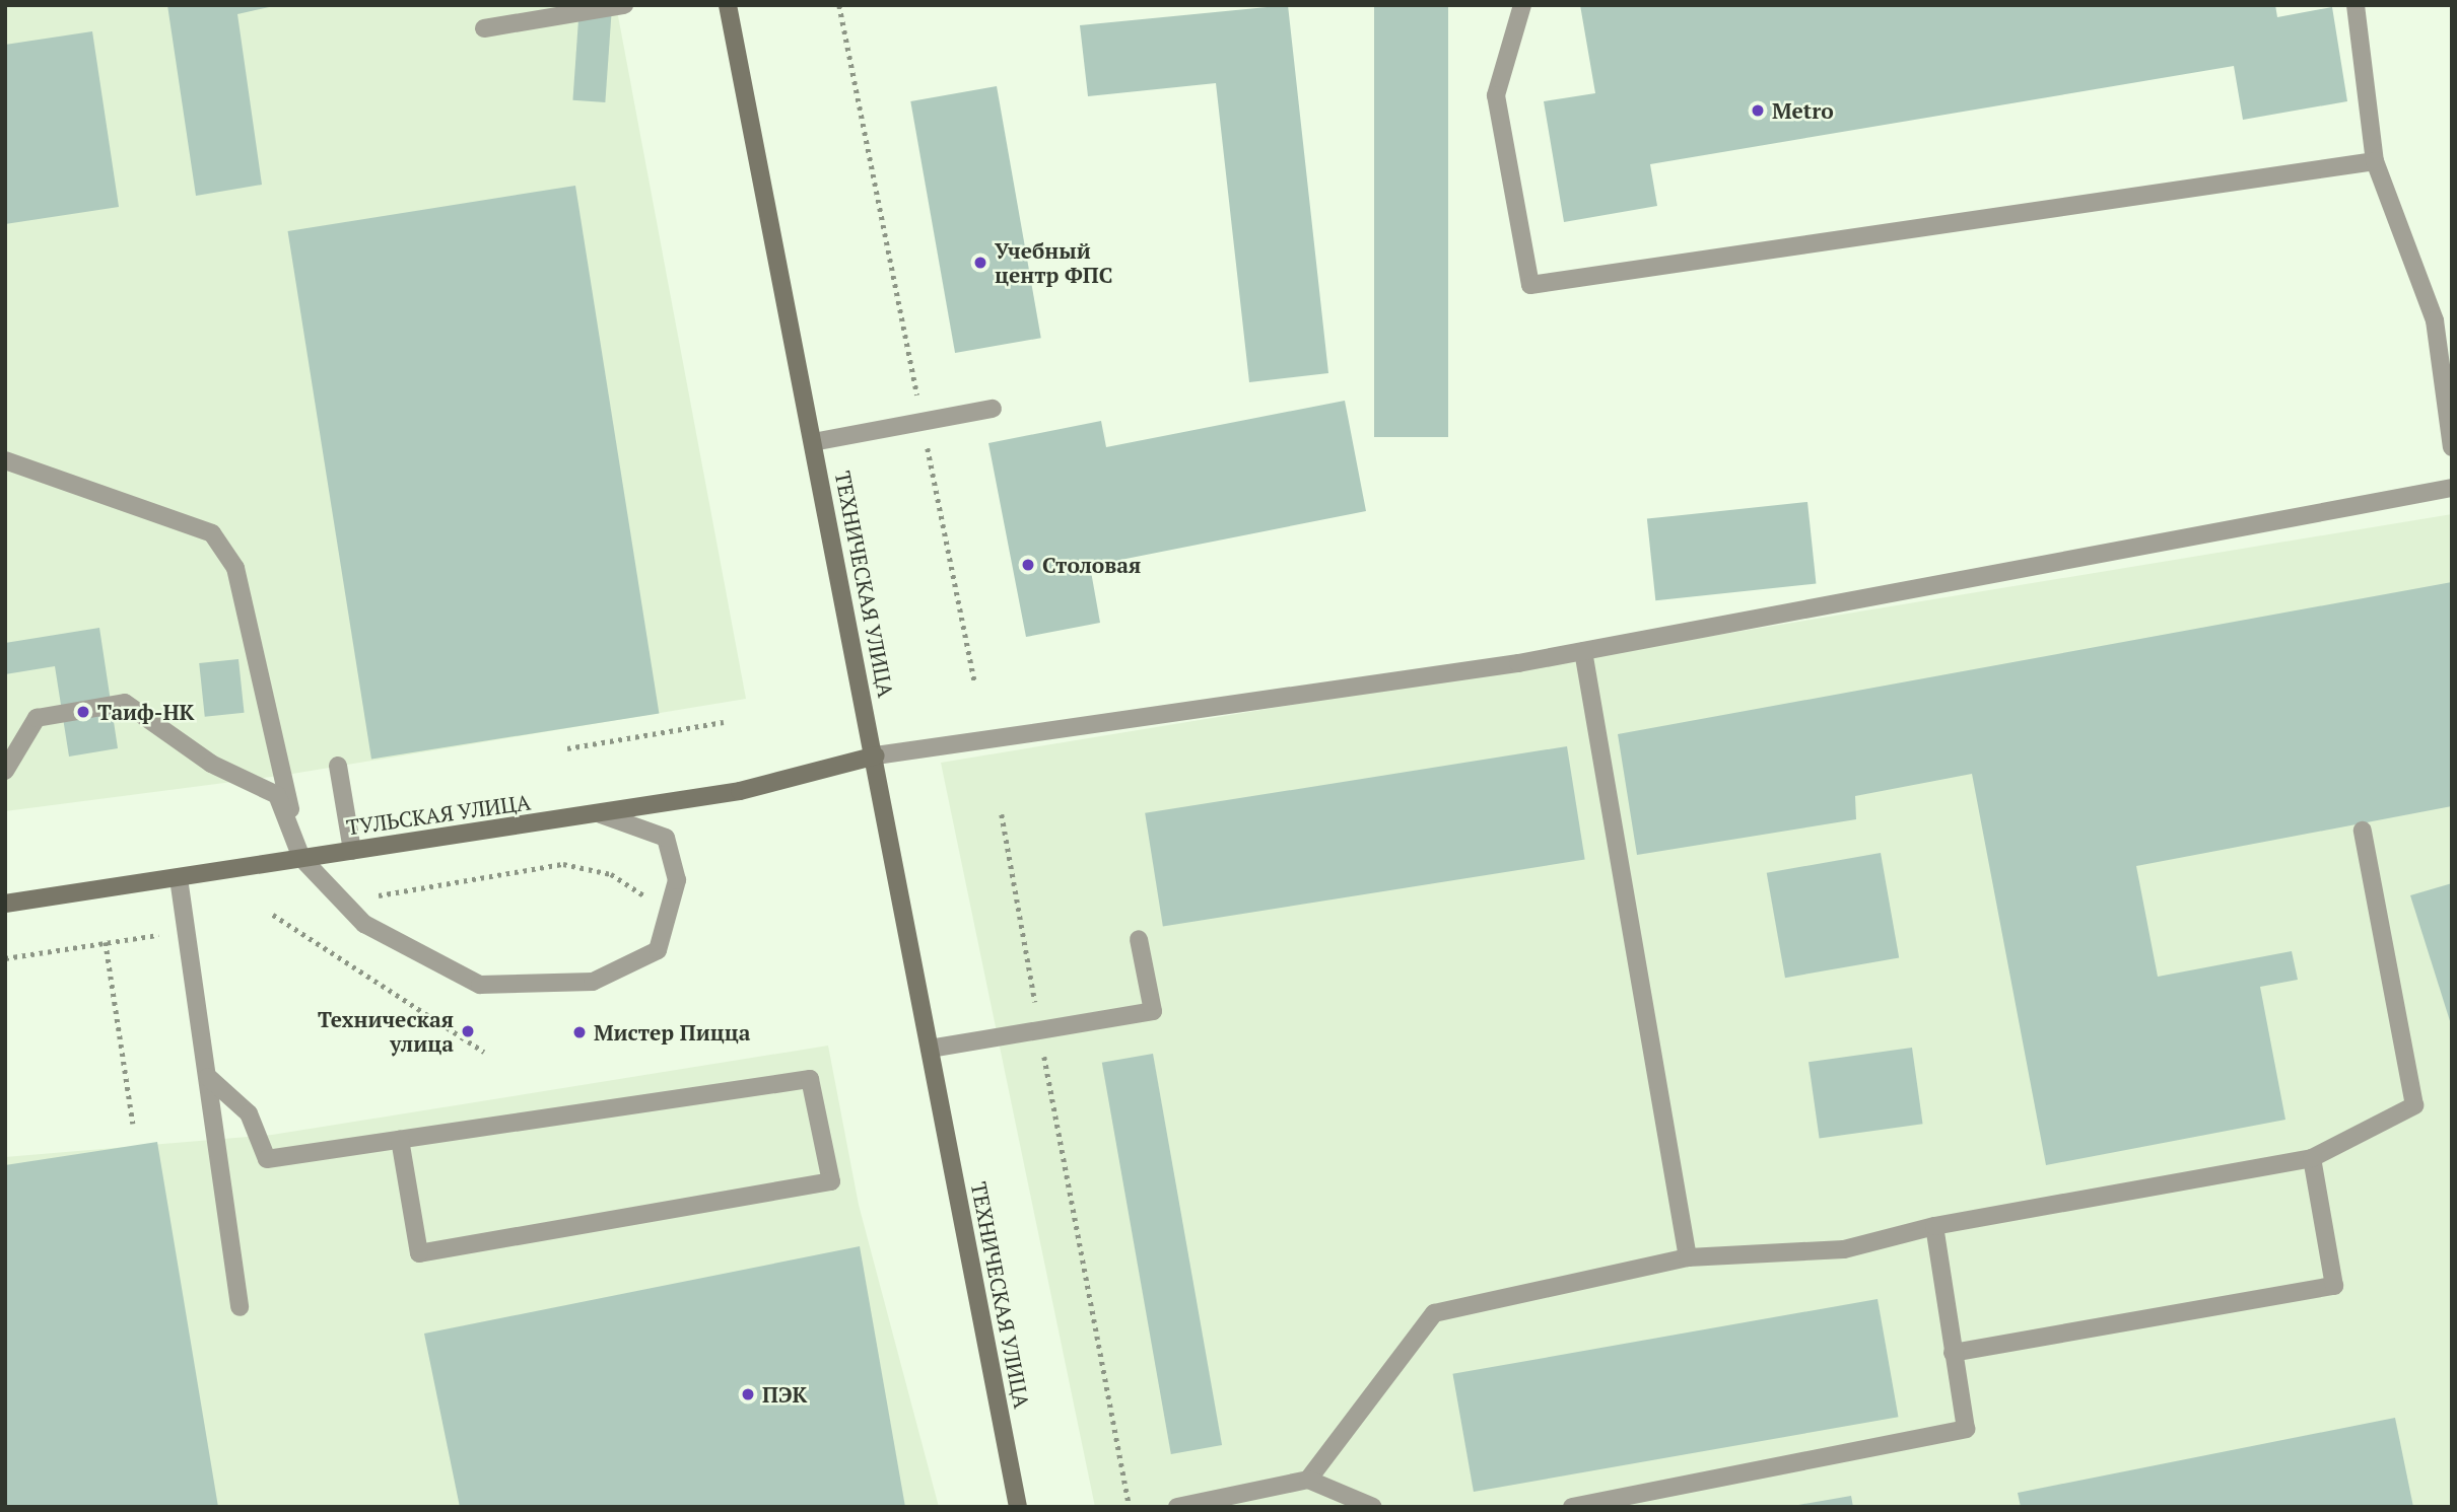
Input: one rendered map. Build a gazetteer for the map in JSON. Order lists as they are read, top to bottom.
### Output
{
  "streets": {
    "main road": ["ТЕХНИЧЕСКАЯ УЛИЦА", "ТУЛЬСКАЯ УЛИЦА"]
  },
  "crossings": [
    ["ТЕХНИЧЕСКАЯ УЛИЦА", "ТУЛЬСКАЯ УЛИЦА"]
  ],
  "places": [
    "Metro",
    "Учебный центр ФПС",
    "Столовая",
    "Таиф-НК",
    "Техническая улица",
    "Мистер Пицца",
    "ПЭК"
  ]
}
